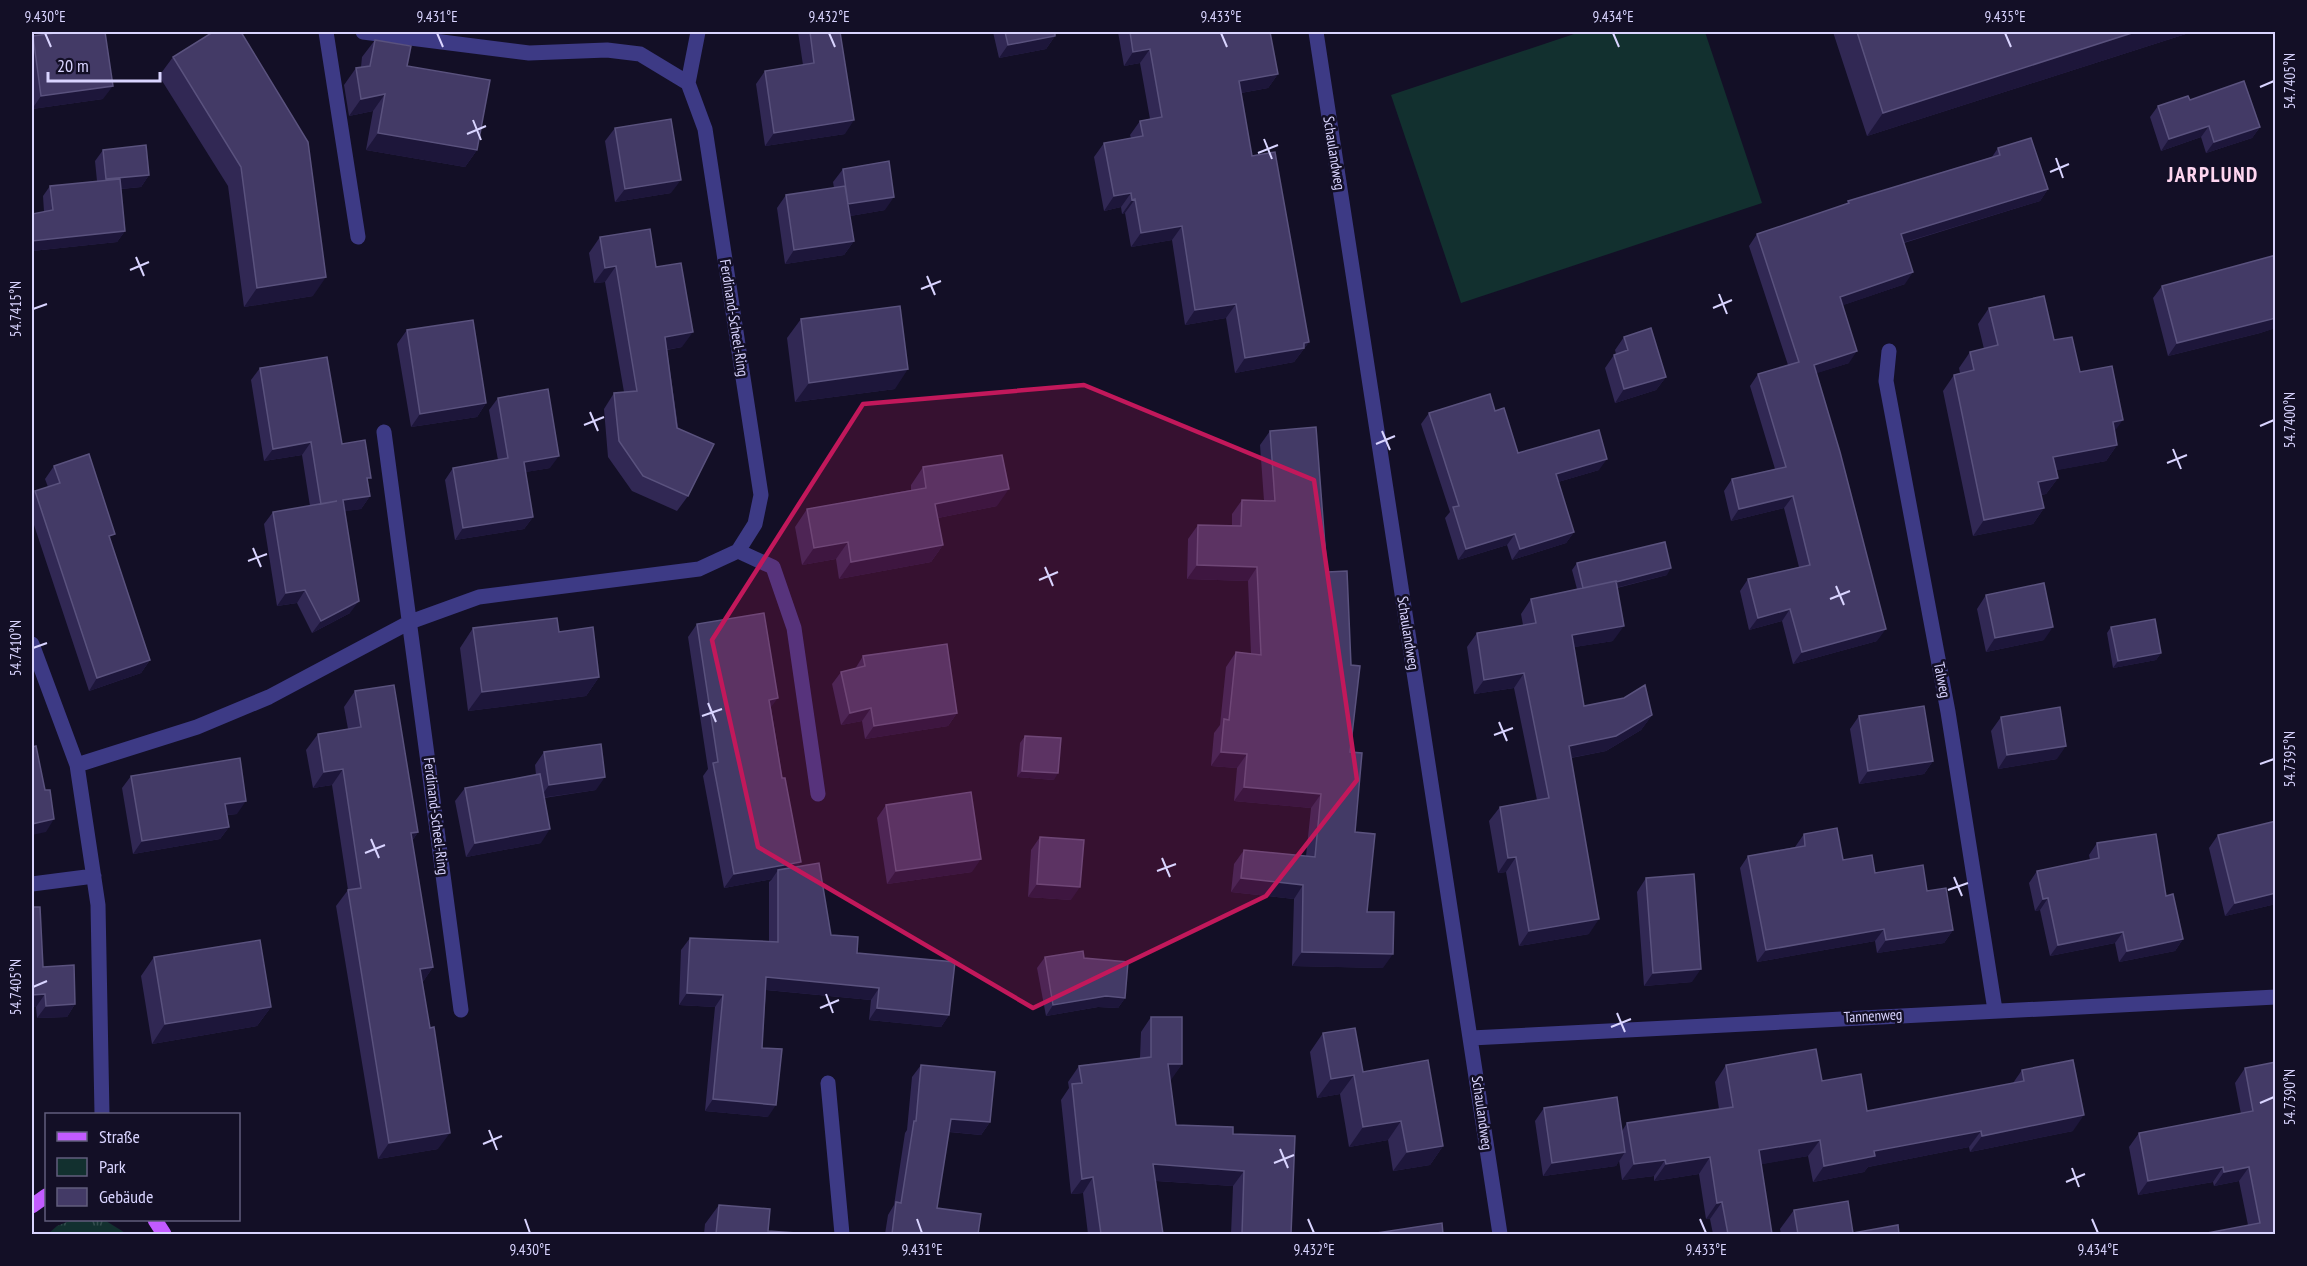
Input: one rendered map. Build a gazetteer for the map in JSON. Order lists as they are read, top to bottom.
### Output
{
  "streets": {
    "street": [
      "Schaulandweg",
      "Ferdinand-Scheel-Ring",
      "Talweg",
      "Tannenweg"
    ]
  },
  "crossings": [
    ["Schaulandweg", "Tannenweg"],
    ["Talweg", "Tannenweg"]
  ],
  "districts": ["JARPLUND"],
  "legend": ["Straße", "Park", "Gebäude"],
  "scale_bar": "20 m",
  "coordinates": [
    "9.430°E",
    "9.431°E",
    "9.432°E",
    "9.433°E",
    "9.434°E",
    "9.435°E",
    "54.7405°N",
    "54.7415°N",
    "54.7400°N",
    "54.7410°N",
    "54.7395°N",
    "54.7390°N"
  ]
}
